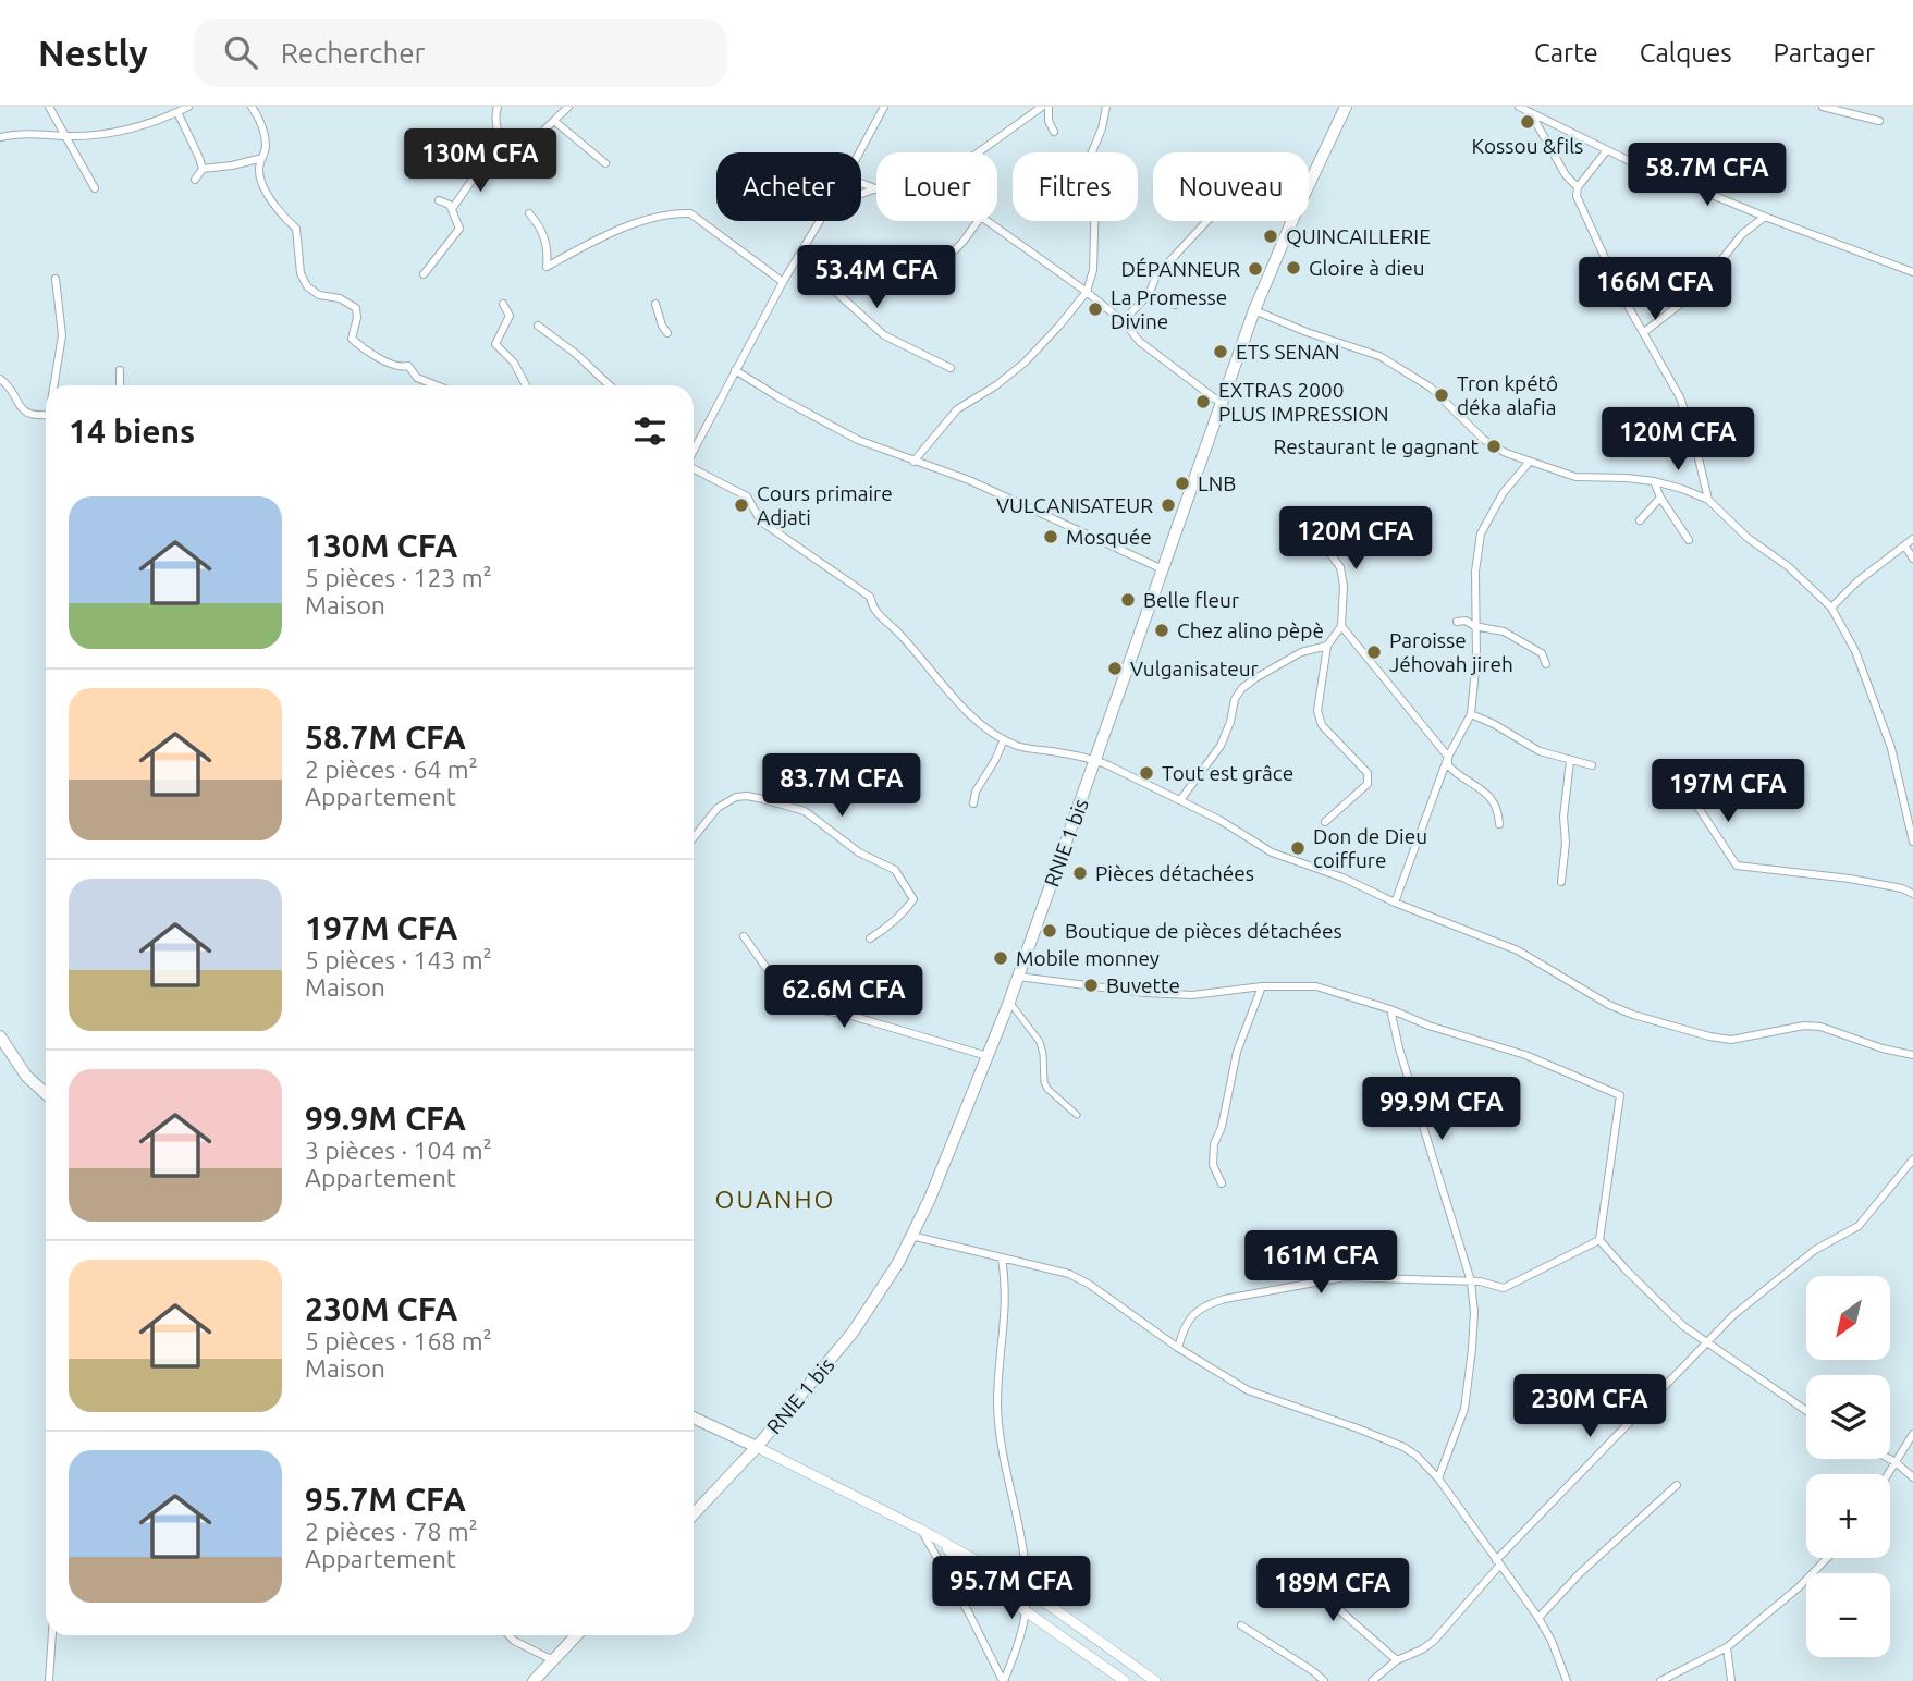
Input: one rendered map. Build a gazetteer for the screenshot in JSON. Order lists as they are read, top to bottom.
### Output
{
  "streets": {
    "main road": ["RNIE 1 bis"]
  },
  "districts": ["OUANHO"],
  "places": [
    "Kossou &fils",
    "QUINCAILLERIE",
    "Gloire à dieu",
    "DÉPANNEUR",
    "La Promesse Divine",
    "ETS SENAN",
    "Tron kpétô déka alafia",
    "EXTRAS 2000 PLUS IMPRESSION",
    "Restaurant le gagnant",
    "LNB",
    "Cours primaire Adjati",
    "VULCANISATEUR",
    "Mosquée",
    "Belle fleur",
    "Chez alino pèpè",
    "Paroisse Jéhovah jireh",
    "Vulganisateur",
    "Tout est grâce",
    "Don de Dieu coiffure",
    "Pièces détachées",
    "Boutique de pièces détachées",
    "Mobile monney",
    "Buvette"
  ],
  "north": "bottom left",
  "page": {
    "header": "Nestly",
    "search": "Rechercher",
    "nav": ["Carte", "Calques", "Partager"],
    "price": [
      "130M CFA",
      "58.7M CFA",
      "53.4M CFA",
      "166M CFA",
      "120M CFA",
      "120M CFA",
      "83.7M CFA",
      "197M CFA",
      "62.6M CFA",
      "99.9M CFA",
      "161M CFA",
      "230M CFA",
      "95.7M CFA",
      "189M CFA"
    ],
    "chip": [
      "Acheter",
      "Louer",
      "Filtres",
      "Nouveau"
    ],
    "heading": "14 biens",
    "list": [
      {
        "name": "130M CFA",
        "note": "5 pièces · 123 m² · Maison"
      },
      {
        "name": "58.7M CFA",
        "note": "2 pièces · 64 m² · Appartement"
      },
      {
        "name": "197M CFA",
        "note": "5 pièces · 143 m² · Maison"
      },
      {
        "name": "99.9M CFA",
        "note": "3 pièces · 104 m² · Appartement"
      },
      {
        "name": "230M CFA",
        "note": "5 pièces · 168 m² · Maison"
      },
      {
        "name": "95.7M CFA",
        "note": "2 pièces · 78 m² · Appartement"
      }
    ],
    "map_buttons": ["+", "−"]
  }
}
